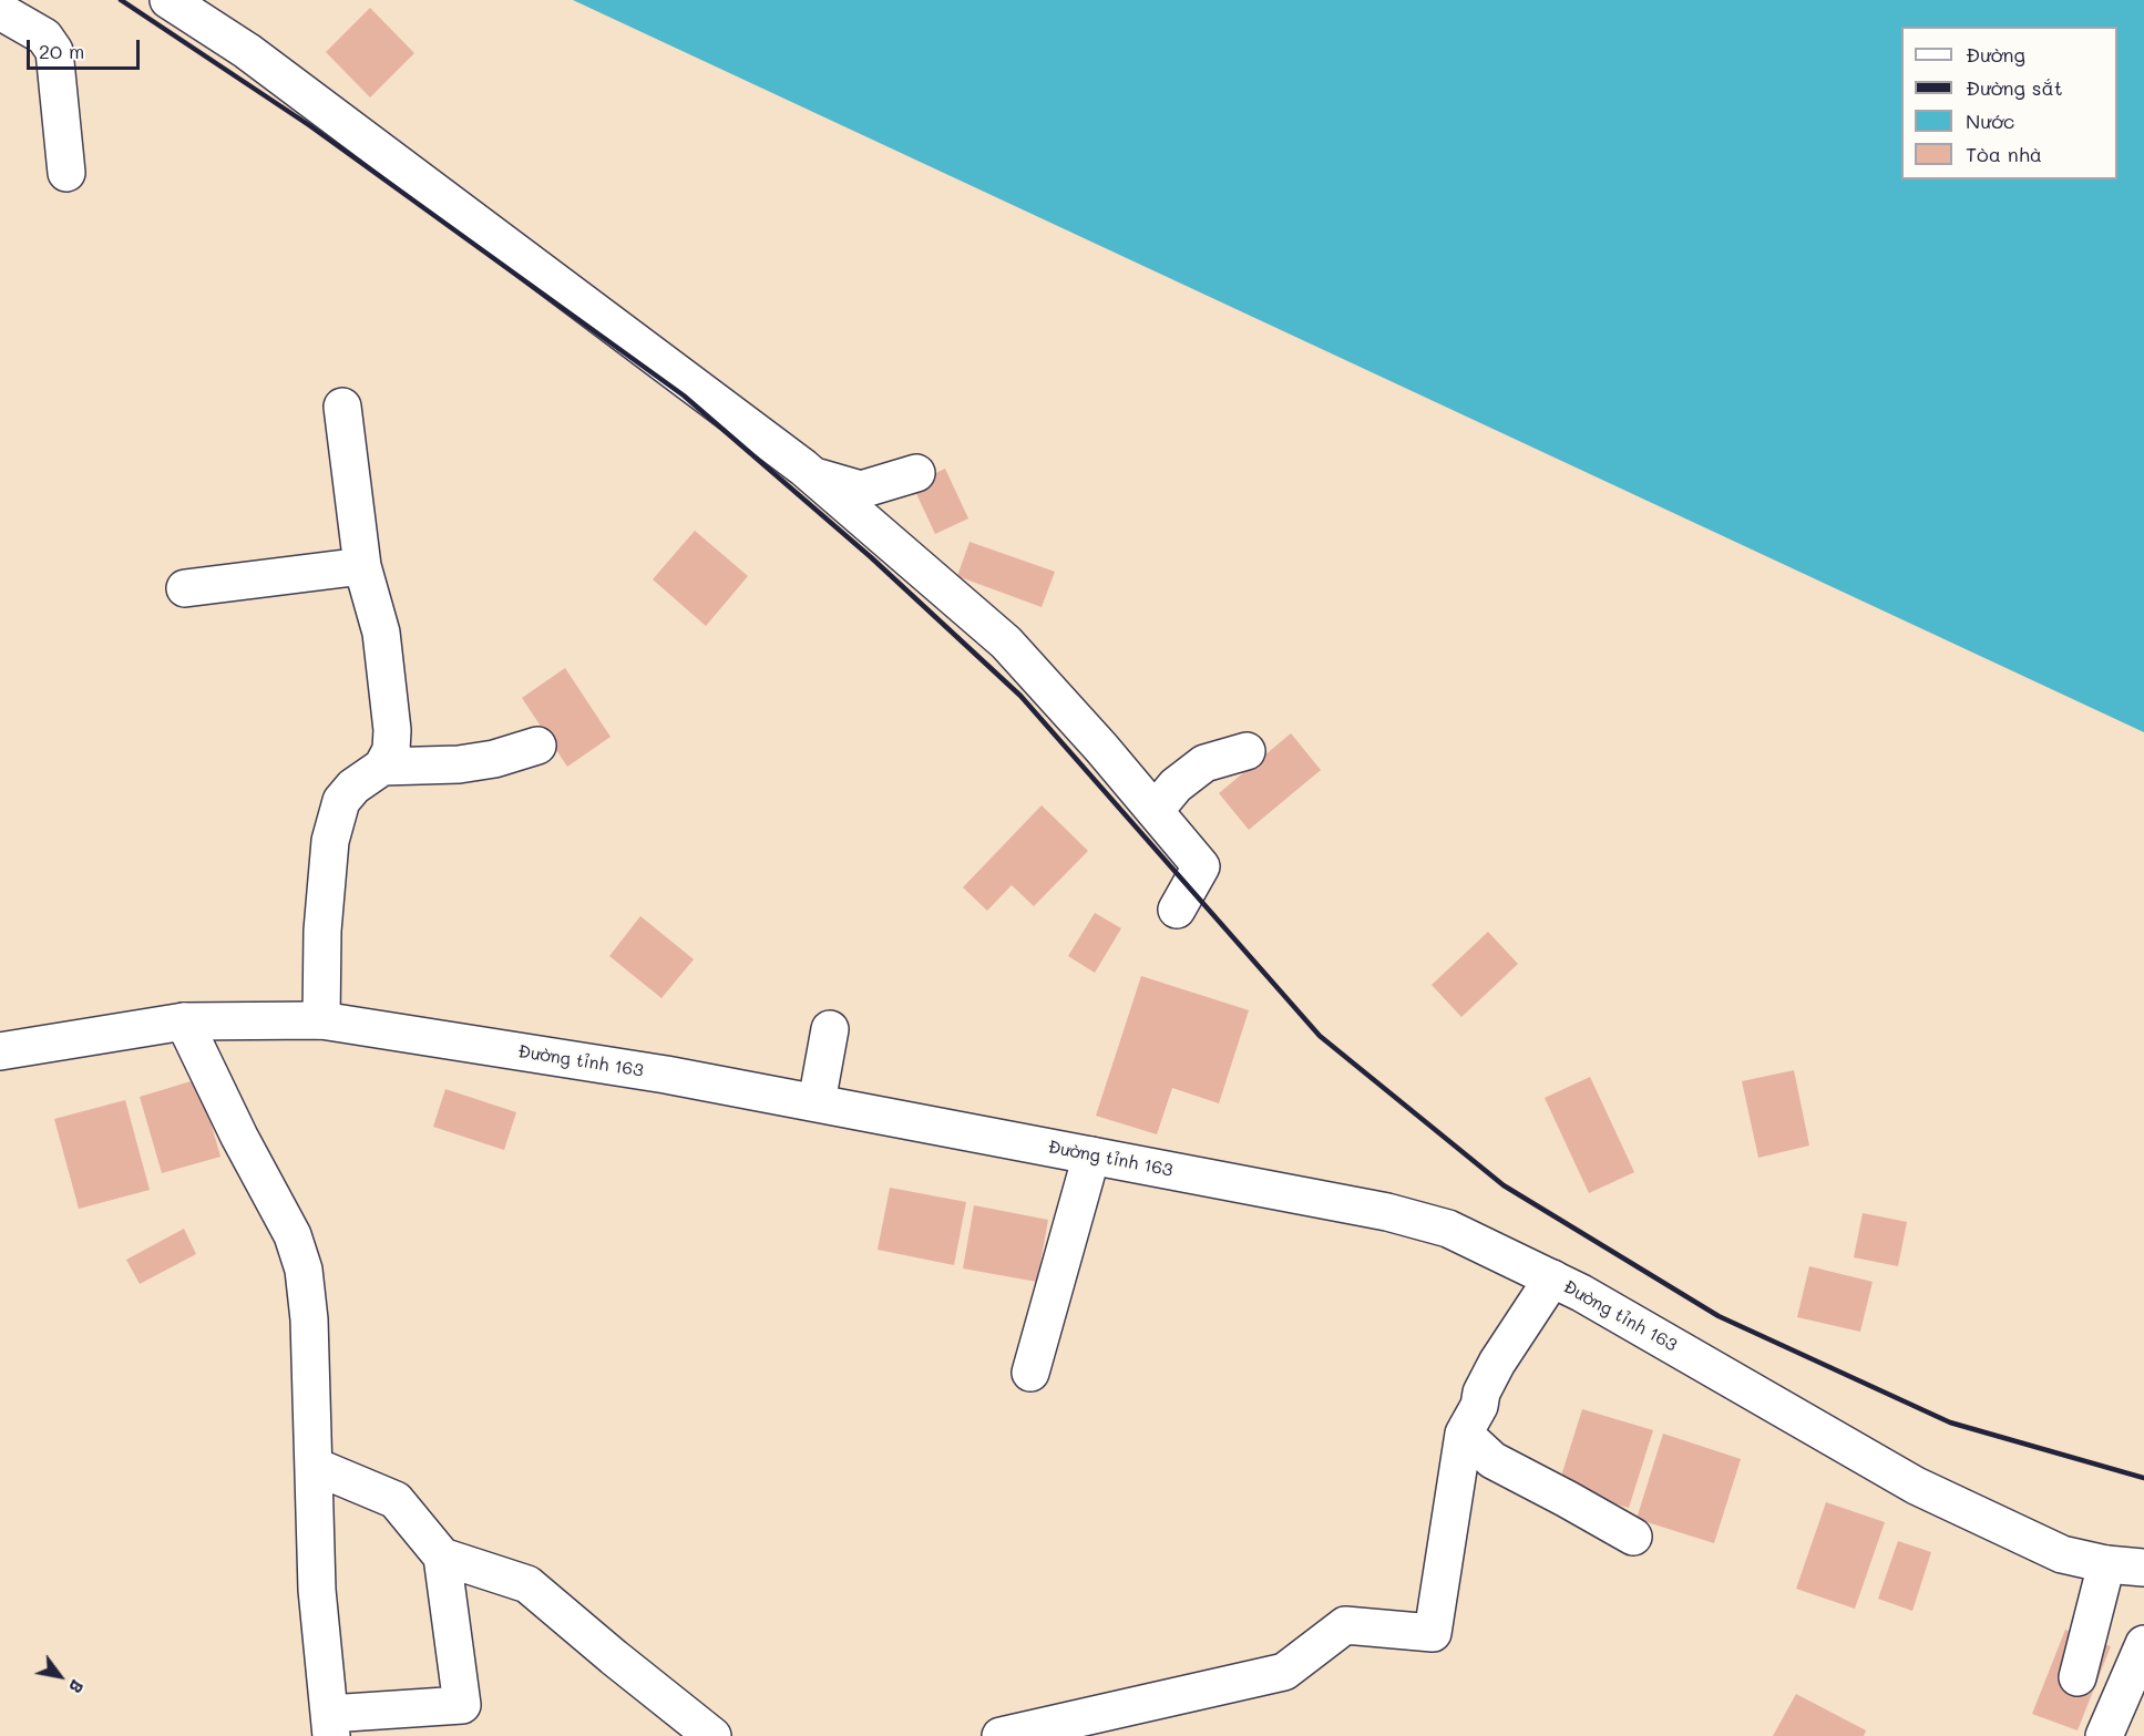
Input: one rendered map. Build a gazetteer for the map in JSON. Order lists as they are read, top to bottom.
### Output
{
  "streets": {
    "street": ["Đường tỉnh 163"]
  },
  "legend": [
    "Đường",
    "Đường sắt",
    "Nước",
    "Tòa nhà"
  ],
  "scale_bar": "20 m",
  "north": "bottom right"
}
